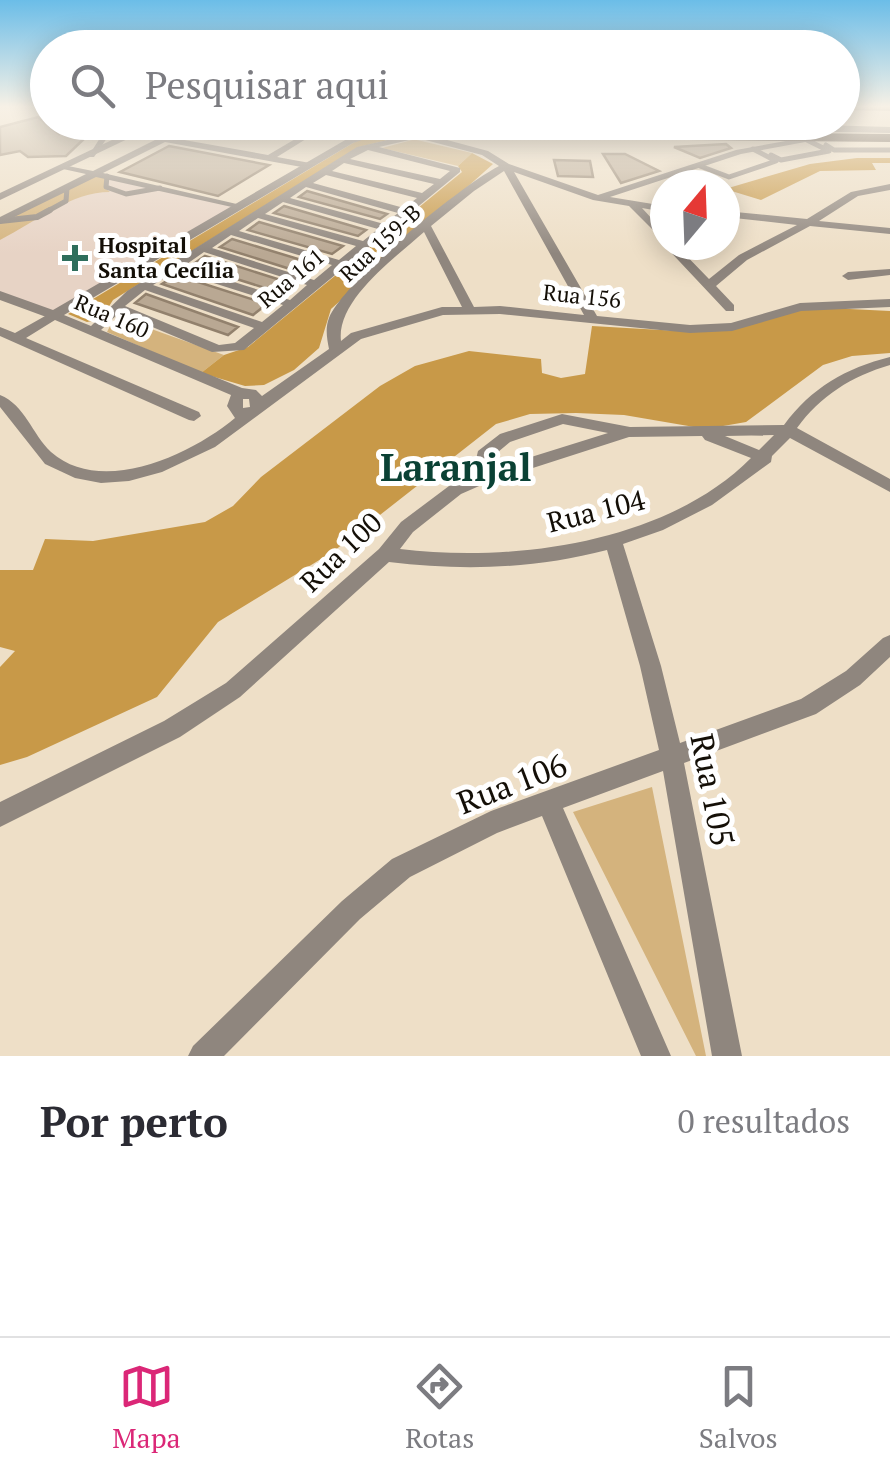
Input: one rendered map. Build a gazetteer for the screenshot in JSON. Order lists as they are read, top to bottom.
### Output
{
  "streets": {
    "street": [
      "Rua 159-B",
      "Rua 161",
      "Rua 156",
      "Rua 160",
      "Rua 104",
      "Rua 100",
      "Rua 106",
      "Rua 105"
    ]
  },
  "crossings": [
    ["Rua 159-B", "Rua 156"],
    ["Rua 156", "Rua 160"],
    ["Rua 104", "Rua 100"],
    ["Rua 104", "Rua 105"],
    ["Rua 106", "Rua 105"]
  ],
  "districts": ["Laranjal"],
  "places": {
    "health": ["Hospital Santa Cecília"]
  },
  "north": "top",
  "page": {
    "search": "Pesquisar aqui",
    "heading": ["Por perto", "0 resultados"],
    "nav": ["Mapa", "Rotas", "Salvos"]
  }
}
